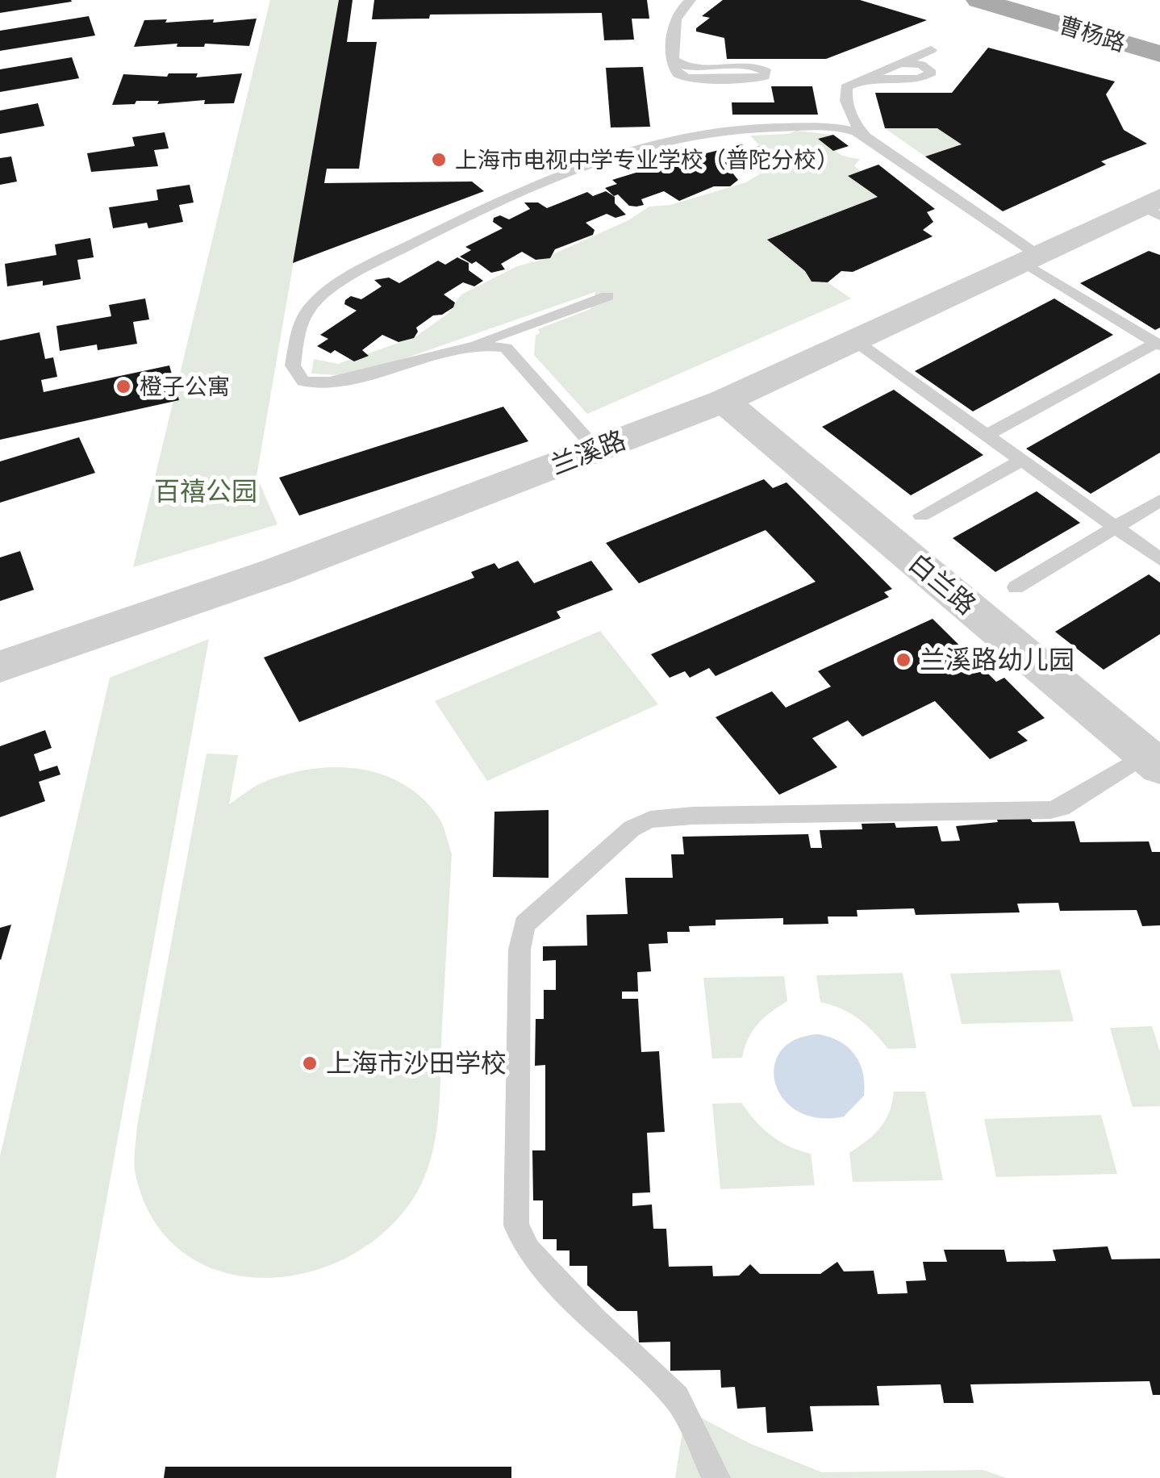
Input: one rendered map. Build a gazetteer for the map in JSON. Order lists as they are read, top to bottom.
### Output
{
  "streets": {
    "main road": ["曹杨路"],
    "street": ["兰溪路", "白兰路"]
  },
  "crossings": [
    ["兰溪路", "白兰路"]
  ],
  "parks": ["百禧公园"],
  "places": [
    "上海市电视中学专业学校（普陀分校）",
    "橙子公寓",
    "兰溪路幼儿园",
    "上海市沙田学校"
  ]
}
